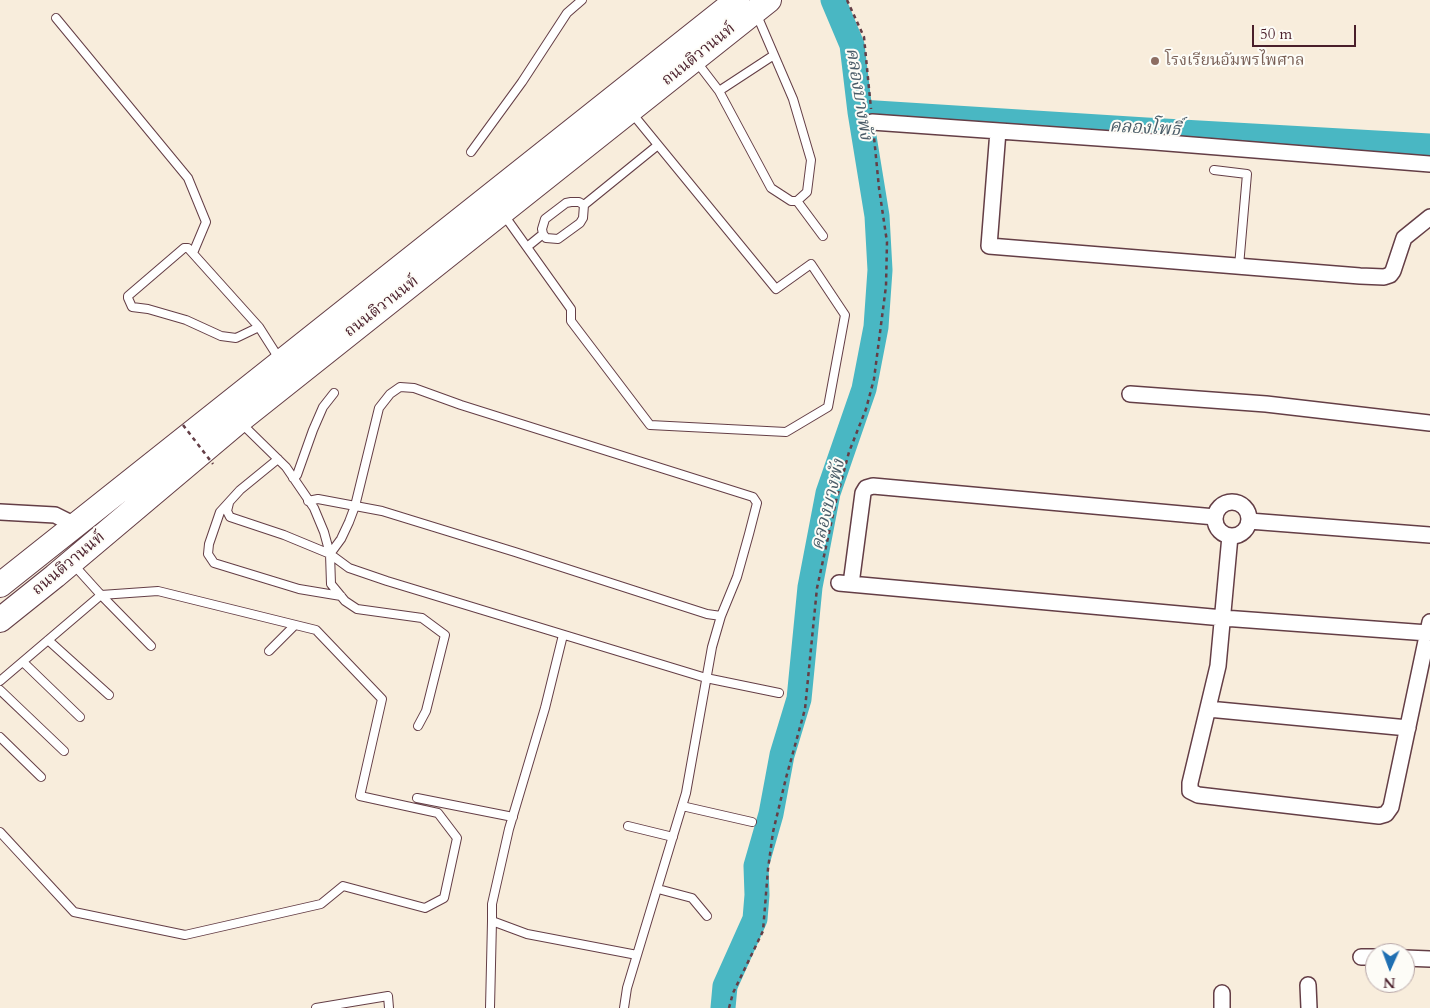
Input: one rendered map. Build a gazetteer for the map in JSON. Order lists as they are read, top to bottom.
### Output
{
  "streets": {
    "main road": ["ถนนติวานนท์"]
  },
  "water": ["คลองบางพัง", "คลองโพธิ์"],
  "places": ["โรงเรียนอัมพรไพศาล"],
  "scale_bar": "50 m",
  "north": "bottom"
}
